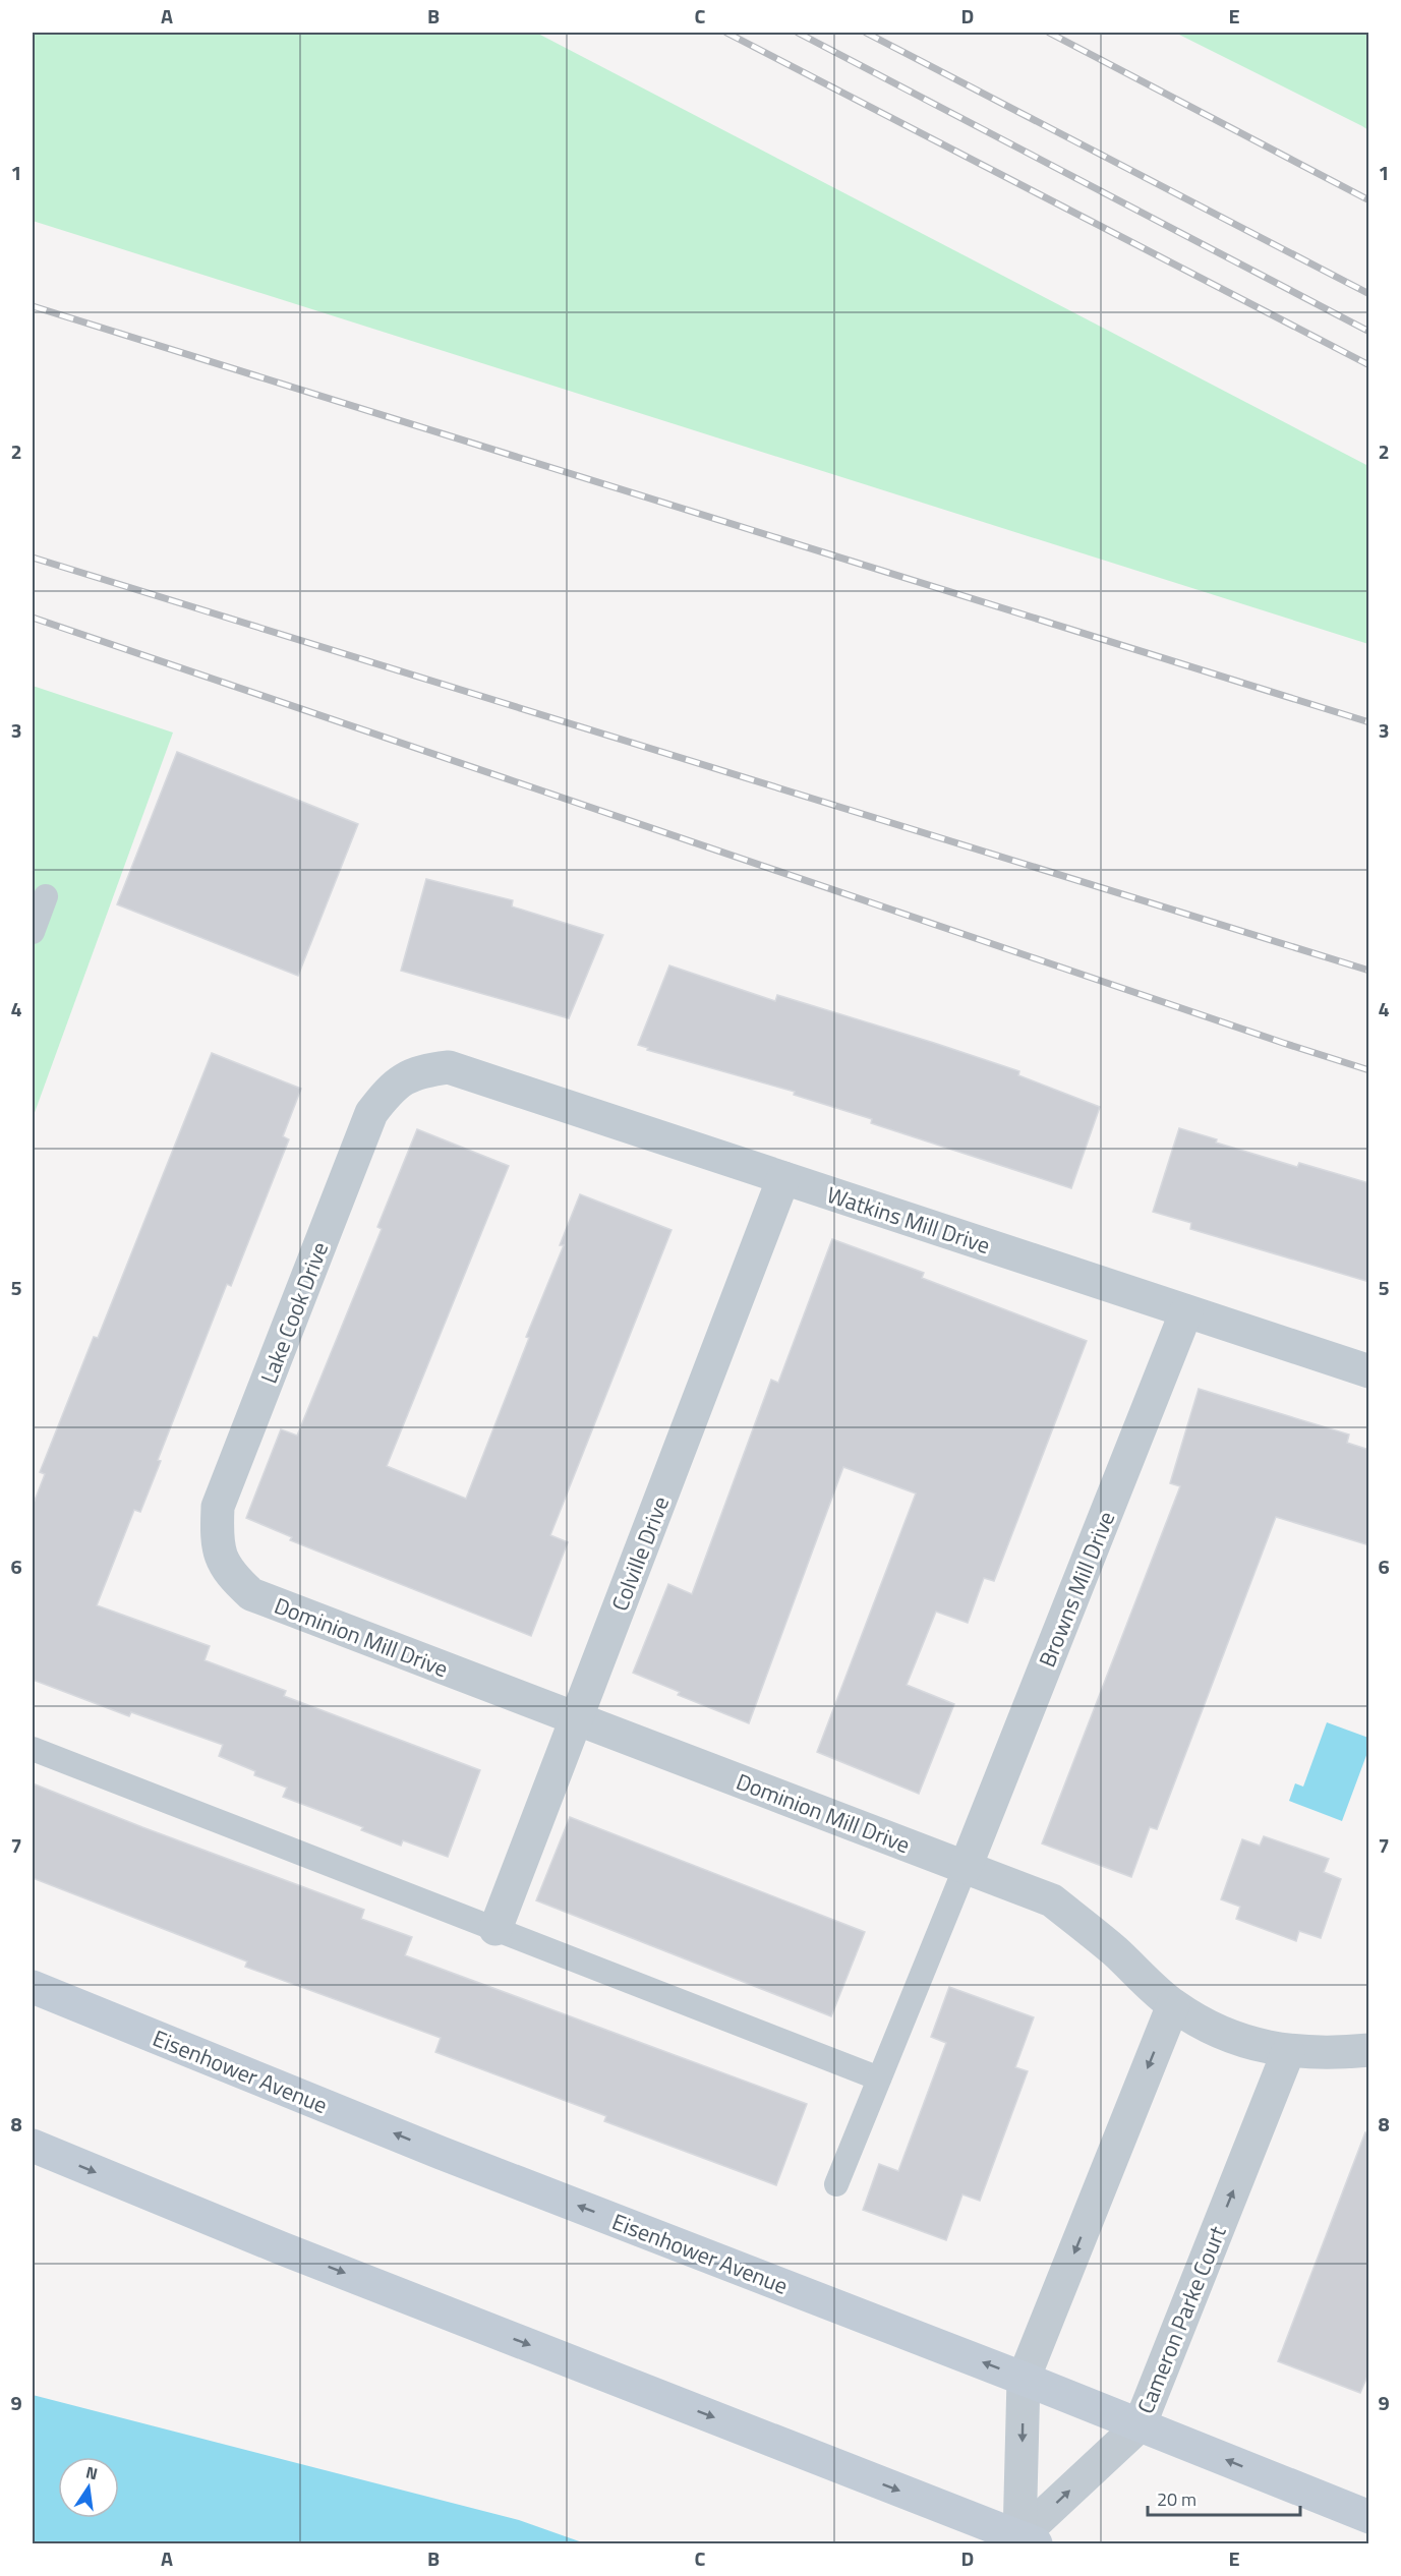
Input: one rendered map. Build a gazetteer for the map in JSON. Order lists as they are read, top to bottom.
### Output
{
  "streets": {
    "main road": ["Eisenhower Avenue"],
    "street": [
      "Watkins Mill Drive",
      "Lake Cook Drive",
      "Colville Drive",
      "Browns Mill Drive",
      "Dominion Mill Drive",
      "Cameron Parke Court"
    ]
  },
  "crossings": [
    ["Watkins Mill Drive", "Lake Cook Drive"],
    ["Watkins Mill Drive", "Colville Drive"],
    ["Watkins Mill Drive", "Browns Mill Drive"],
    ["Lake Cook Drive", "Dominion Mill Drive"],
    ["Colville Drive", "Dominion Mill Drive"],
    ["Browns Mill Drive", "Dominion Mill Drive"],
    ["Dominion Mill Drive", "Cameron Parke Court"],
    ["Eisenhower Avenue", "Cameron Parke Court"]
  ],
  "scale_bar": "20 m",
  "north": "top",
  "grid": {
    "columns": [
      "A",
      "B",
      "C",
      "D",
      "E"
    ],
    "rows": [
      "1",
      "2",
      "3",
      "4",
      "5",
      "6",
      "7",
      "8",
      "9"
    ]
  }
}
